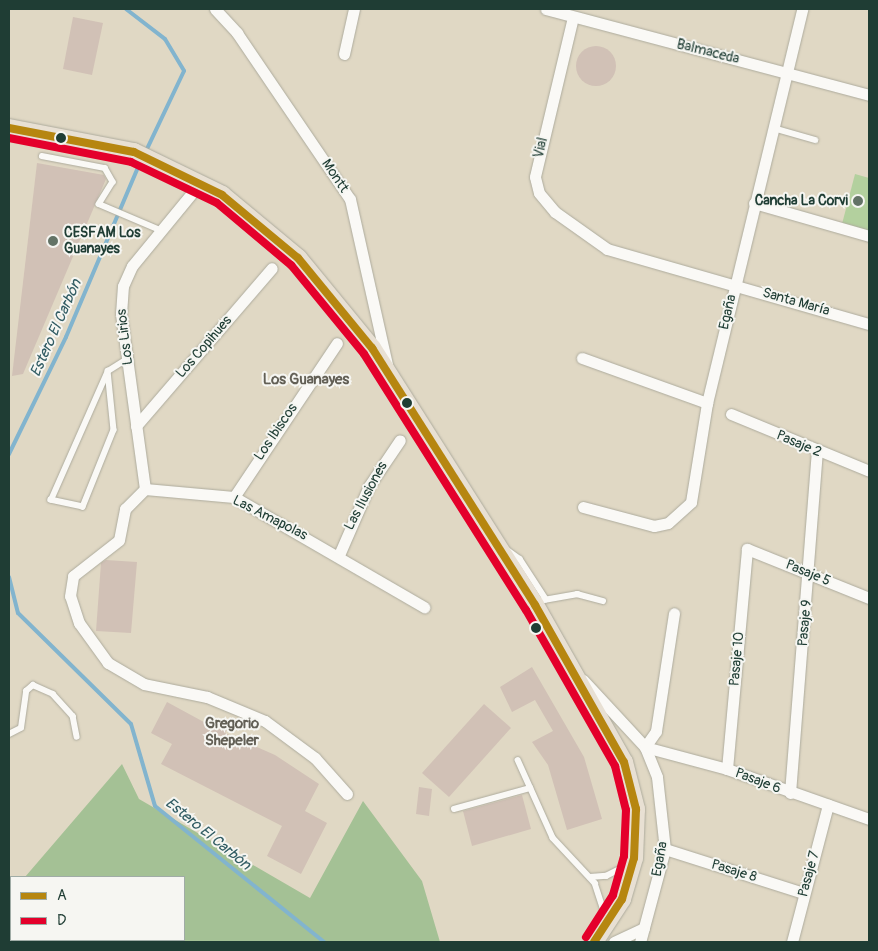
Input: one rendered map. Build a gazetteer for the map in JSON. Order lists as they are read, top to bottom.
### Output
{
  "streets": {
    "street": [
      "Balmaceda",
      "Vial",
      "Montt",
      "Santa María",
      "Egaña",
      "Los Lirios",
      "Los Copihues",
      "Los Ibiscos",
      "Pasaje 2",
      "Las Ilusiones",
      "Las Amapolas",
      "Pasaje 5",
      "Pasaje 9",
      "Pasaje 10",
      "Pasaje 6",
      "Pasaje 8",
      "Pasaje 7"
    ]
  },
  "crossings": [
    ["Balmaceda", "Vial"],
    ["Balmaceda", "Egaña"],
    ["Vial", "Santa María"],
    ["Santa María", "Egaña"],
    ["Egaña", "Pasaje 6"],
    ["Egaña", "Pasaje 8"],
    ["Los Lirios", "Los Copihues"],
    ["Los Lirios", "Las Amapolas"],
    ["Los Ibiscos", "Las Amapolas"],
    ["Pasaje 2", "Pasaje 9"],
    ["Las Ilusiones", "Las Amapolas"],
    ["Pasaje 5", "Pasaje 9"],
    ["Pasaje 5", "Pasaje 10"],
    ["Pasaje 9", "Pasaje 6"],
    ["Pasaje 10", "Pasaje 6"],
    ["Pasaje 6", "Pasaje 7"],
    ["Pasaje 8", "Pasaje 7"]
  ],
  "districts": ["Los Guanayes", "Gregorio Shepeler"],
  "water": ["Estero El Carbón"],
  "places": ["Cancha La Corvi", "CESFAM Los Guanayes"],
  "lines": ["transit line A", "transit line D"],
  "legend": ["A", "D"]
}
